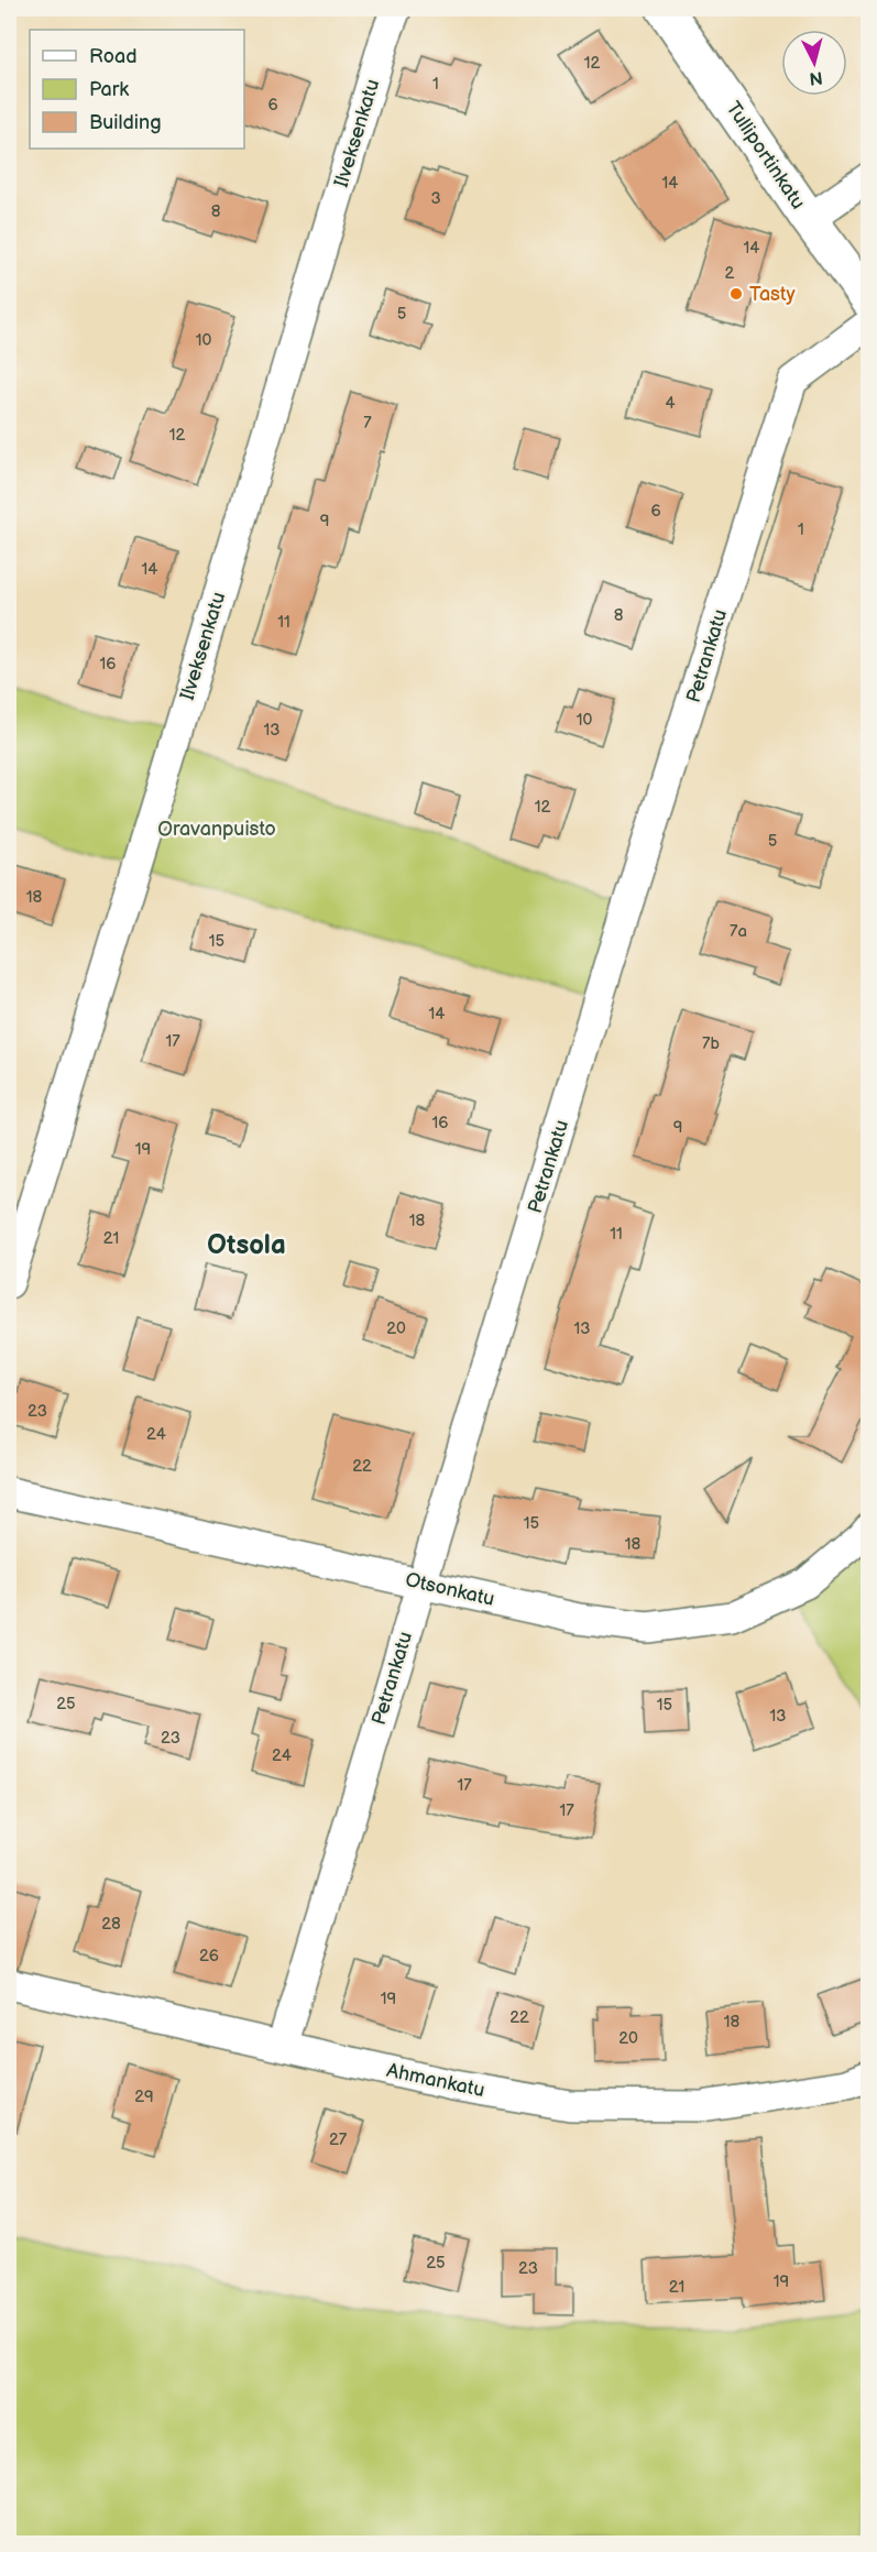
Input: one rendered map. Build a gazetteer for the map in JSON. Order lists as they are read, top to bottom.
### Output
{
  "streets": {
    "street": [
      "Ilveksenkatu",
      "Tulliportinkatu",
      "Petrankatu",
      "Otsonkatu",
      "Ahmankatu"
    ]
  },
  "crossings": [
    ["Petrankatu", "Otsonkatu"],
    ["Petrankatu", "Ahmankatu"]
  ],
  "districts": ["Otsola"],
  "parks": ["Oravanpuisto"],
  "places": ["Tasty"],
  "house_numbers": [
    "12",
    "1",
    "6",
    "14",
    "3",
    "8",
    "14",
    "2",
    "5",
    "10",
    "4",
    "7",
    "12",
    "6",
    "9",
    "1",
    "14",
    "8",
    "11",
    "16",
    "10",
    "13",
    "12",
    "5",
    "18",
    "7a",
    "15",
    "14",
    "17",
    "7b",
    "16",
    "9",
    "19",
    "18",
    "11",
    "21",
    "20",
    "13",
    "23",
    "24",
    "22",
    "15",
    "18",
    "25",
    "15",
    "13",
    "23",
    "24",
    "17",
    "17",
    "28",
    "26",
    "19",
    "22",
    "18",
    "20",
    "29",
    "27",
    "25",
    "23",
    "19",
    "21"
  ],
  "legend": ["Road", "Park", "Building"],
  "north": "bottom"
}
